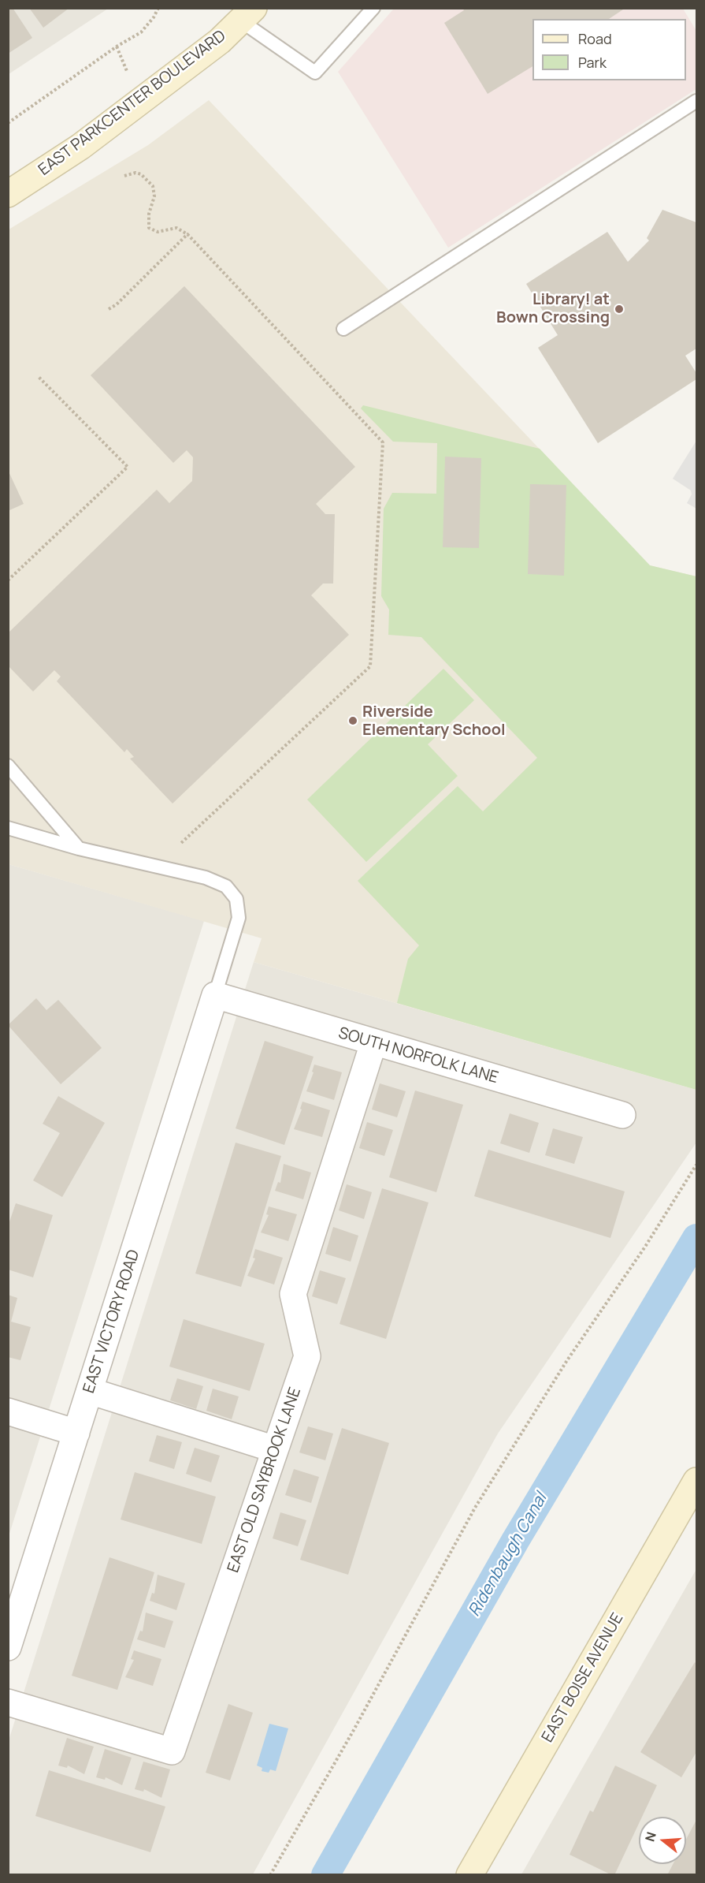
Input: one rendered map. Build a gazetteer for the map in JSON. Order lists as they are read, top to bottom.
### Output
{
  "streets": {
    "street": [
      "EAST PARKCENTER BOULEVARD",
      "SOUTH NORFOLK LANE",
      "EAST VICTORY ROAD",
      "EAST OLD SAYBROOK LANE",
      "EAST BOISE AVENUE"
    ]
  },
  "crossings": [
    ["SOUTH NORFOLK LANE", "EAST VICTORY ROAD"],
    ["SOUTH NORFOLK LANE", "EAST OLD SAYBROOK LANE"]
  ],
  "water": ["Ridenbaugh Canal"],
  "places": ["Library! at Bown Crossing", "Riverside Elementary School"],
  "legend": ["Road", "Park"],
  "north": "left"
}
